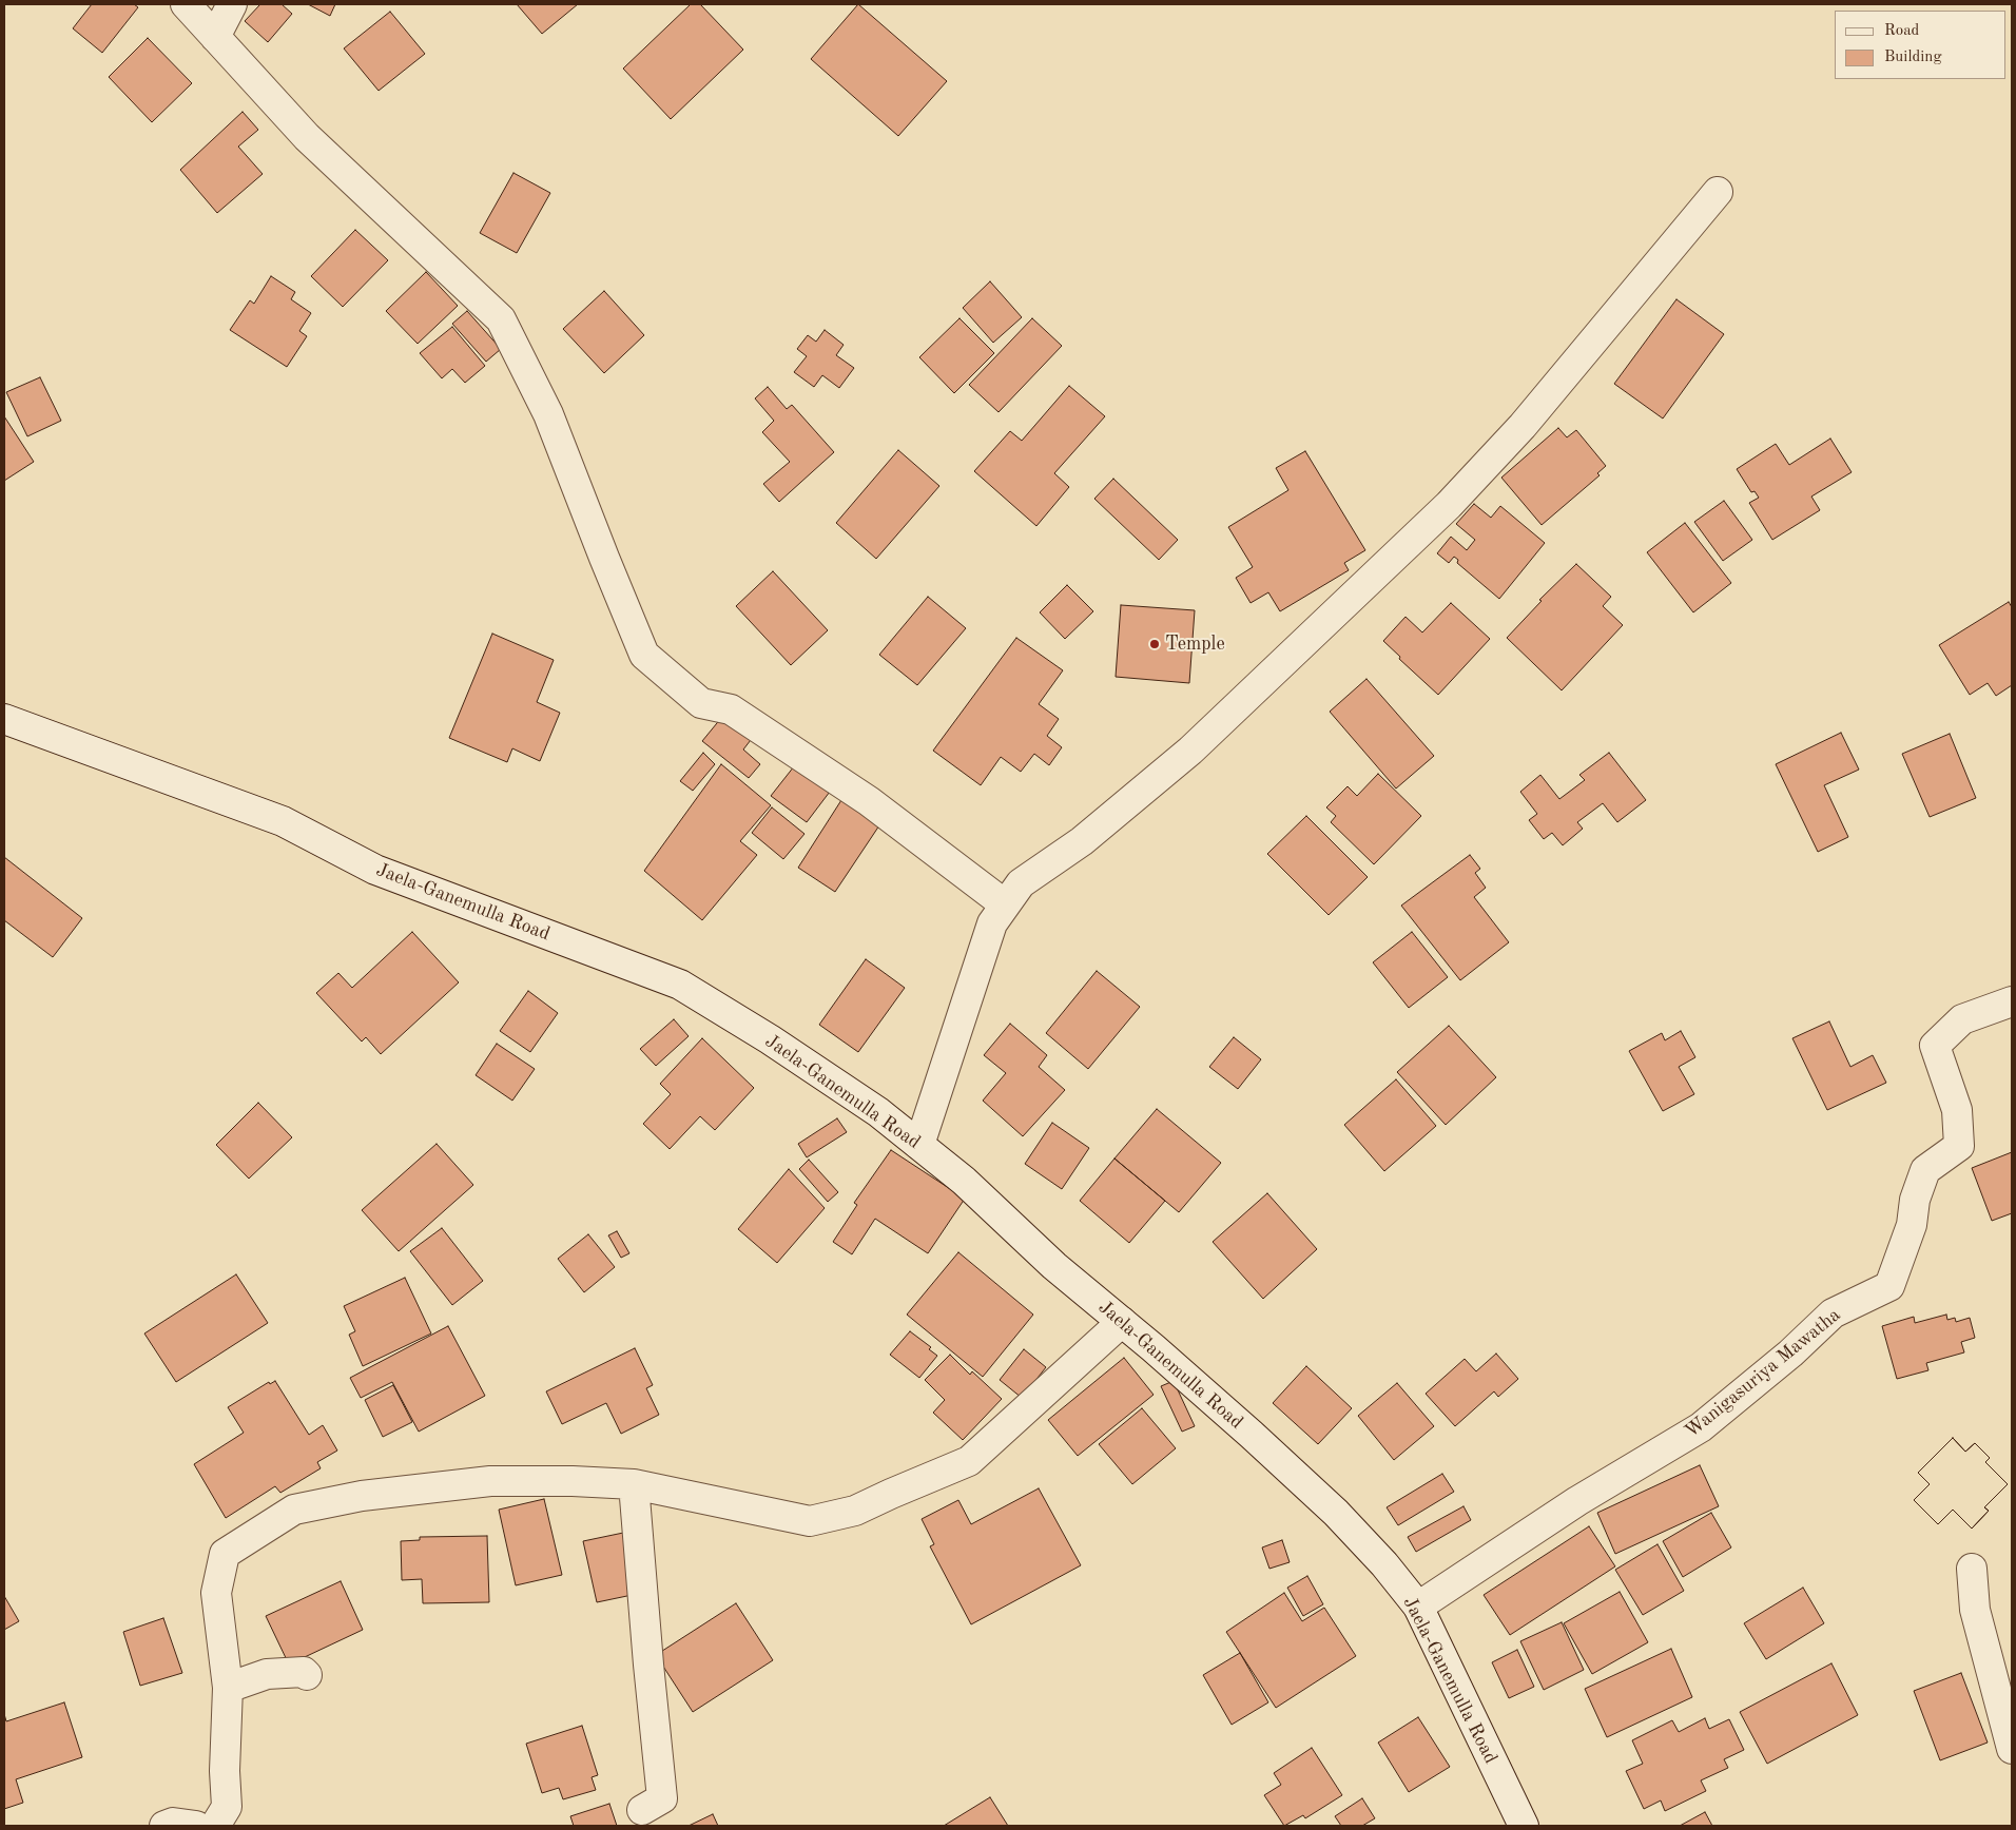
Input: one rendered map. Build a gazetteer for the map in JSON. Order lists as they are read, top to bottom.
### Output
{
  "streets": {
    "street": ["Jaela-Ganemulla Road", "Wanigasuriya Mawatha"]
  },
  "crossings": [
    ["Jaela-Ganemulla Road", "Wanigasuriya Mawatha"]
  ],
  "places": ["Temple"],
  "legend": ["Road", "Building"]
}
